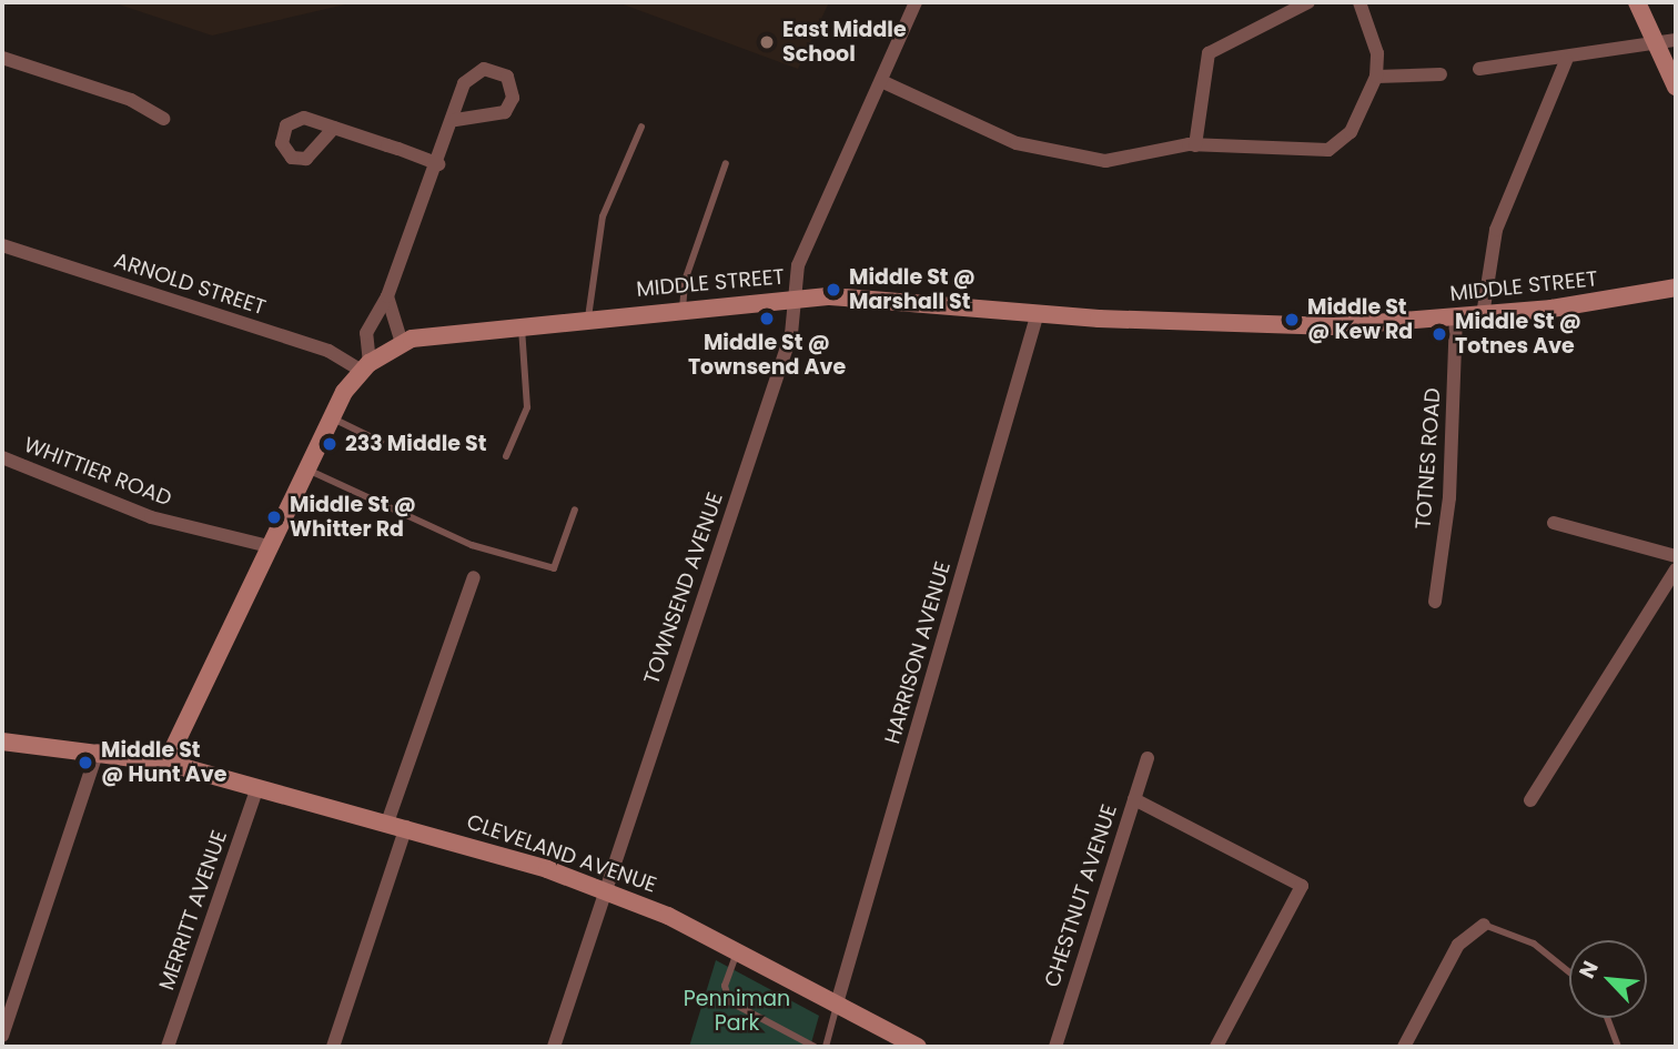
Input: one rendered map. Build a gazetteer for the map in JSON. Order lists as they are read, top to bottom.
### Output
{
  "streets": {
    "street": [
      "MIDDLE STREET",
      "ARNOLD STREET",
      "TOTNES ROAD",
      "WHITTIER ROAD",
      "TOWNSEND AVENUE",
      "HARRISON AVENUE",
      "CLEVELAND AVENUE",
      "CHESTNUT AVENUE",
      "MERRITT AVENUE"
    ]
  },
  "crossings": [
    ["MIDDLE STREET", "ARNOLD STREET"],
    ["MIDDLE STREET", "TOTNES ROAD"],
    ["MIDDLE STREET", "WHITTIER ROAD"],
    ["MIDDLE STREET", "TOWNSEND AVENUE"],
    ["MIDDLE STREET", "HARRISON AVENUE"],
    ["MIDDLE STREET", "CLEVELAND AVENUE"],
    ["TOWNSEND AVENUE", "CLEVELAND AVENUE"],
    ["HARRISON AVENUE", "CLEVELAND AVENUE"],
    ["CLEVELAND AVENUE", "MERRITT AVENUE"]
  ],
  "parks": ["Penniman Park"],
  "places": [
    "East Middle School",
    "Middle St @ Marshall St",
    "Middle St @ Townsend Ave",
    "Middle St @ Kew Rd",
    "Middle St @ Totnes Ave",
    "233 Middle St",
    "Middle St @ Whitter Rd",
    "Middle St @ Hunt Ave"
  ],
  "north": "top left"
}
